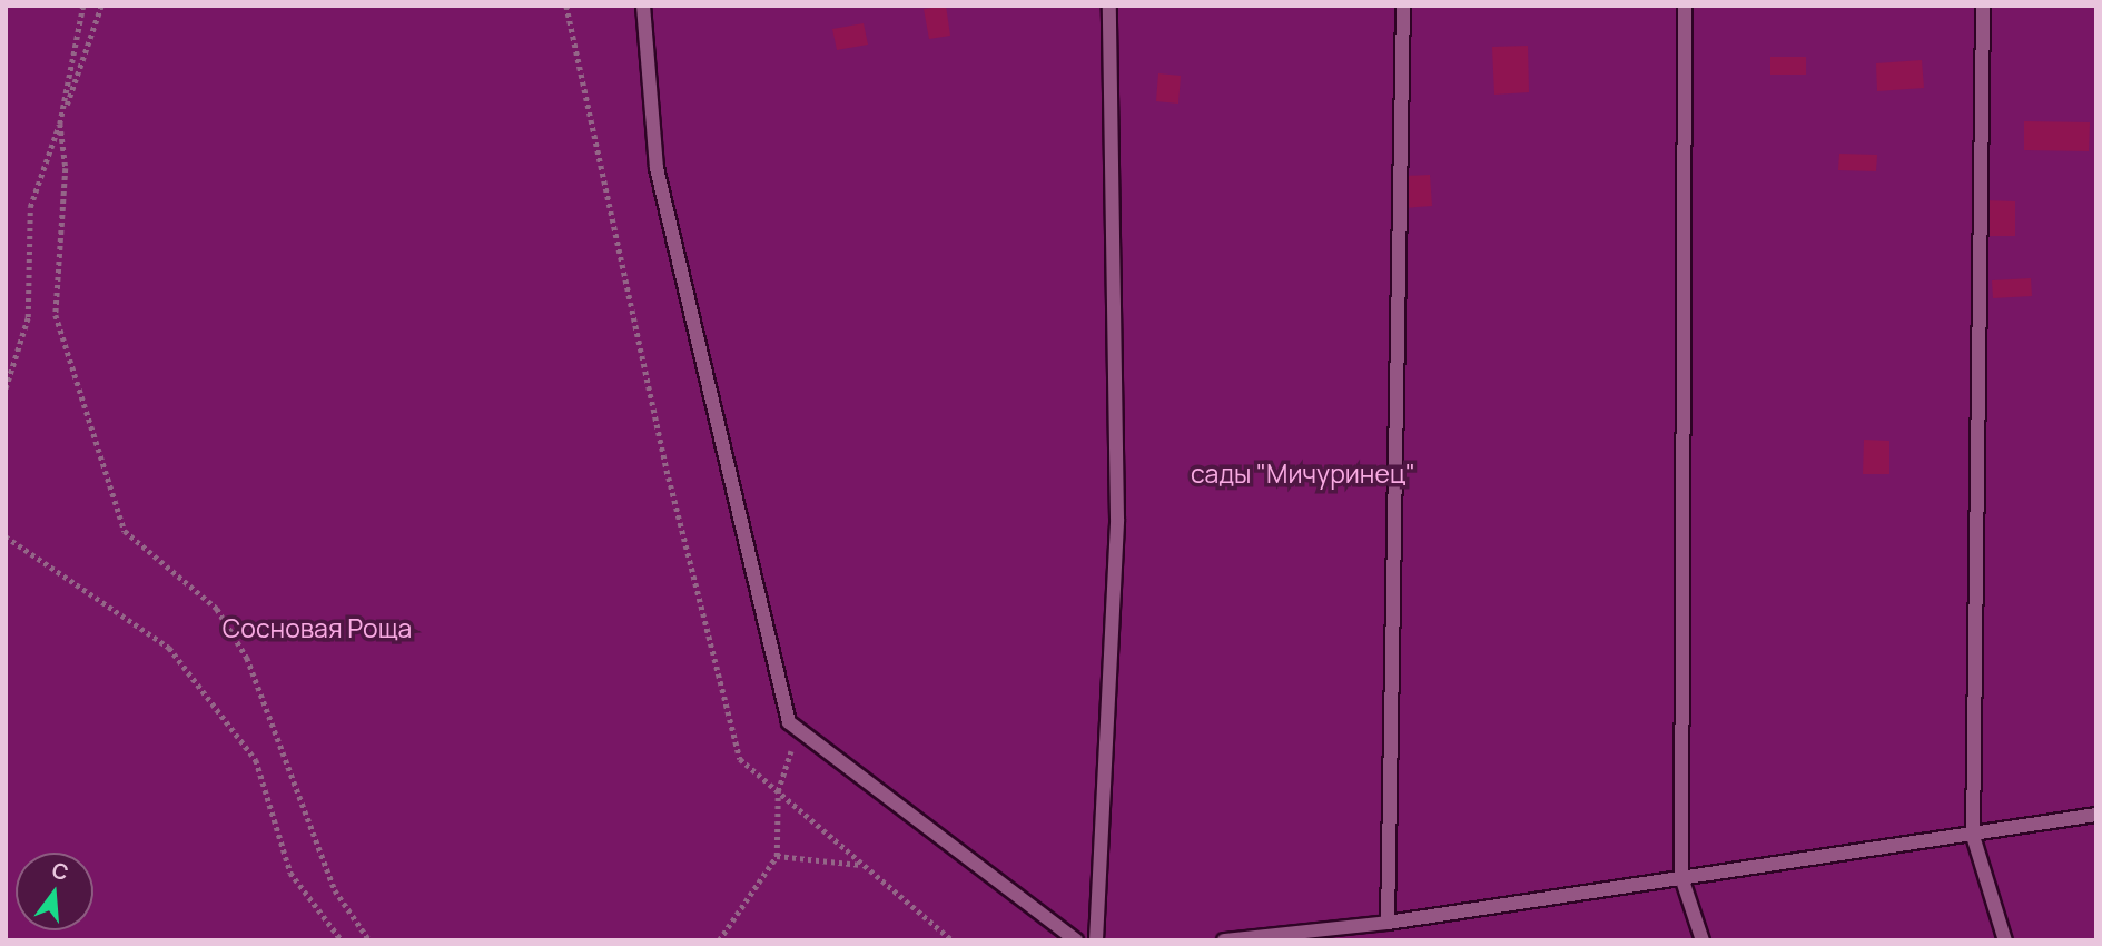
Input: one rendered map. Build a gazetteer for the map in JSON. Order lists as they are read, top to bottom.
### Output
{
  "parks": ["сады \"Мичуринец\"", "Сосновая Роща"],
  "north": "top"
}
